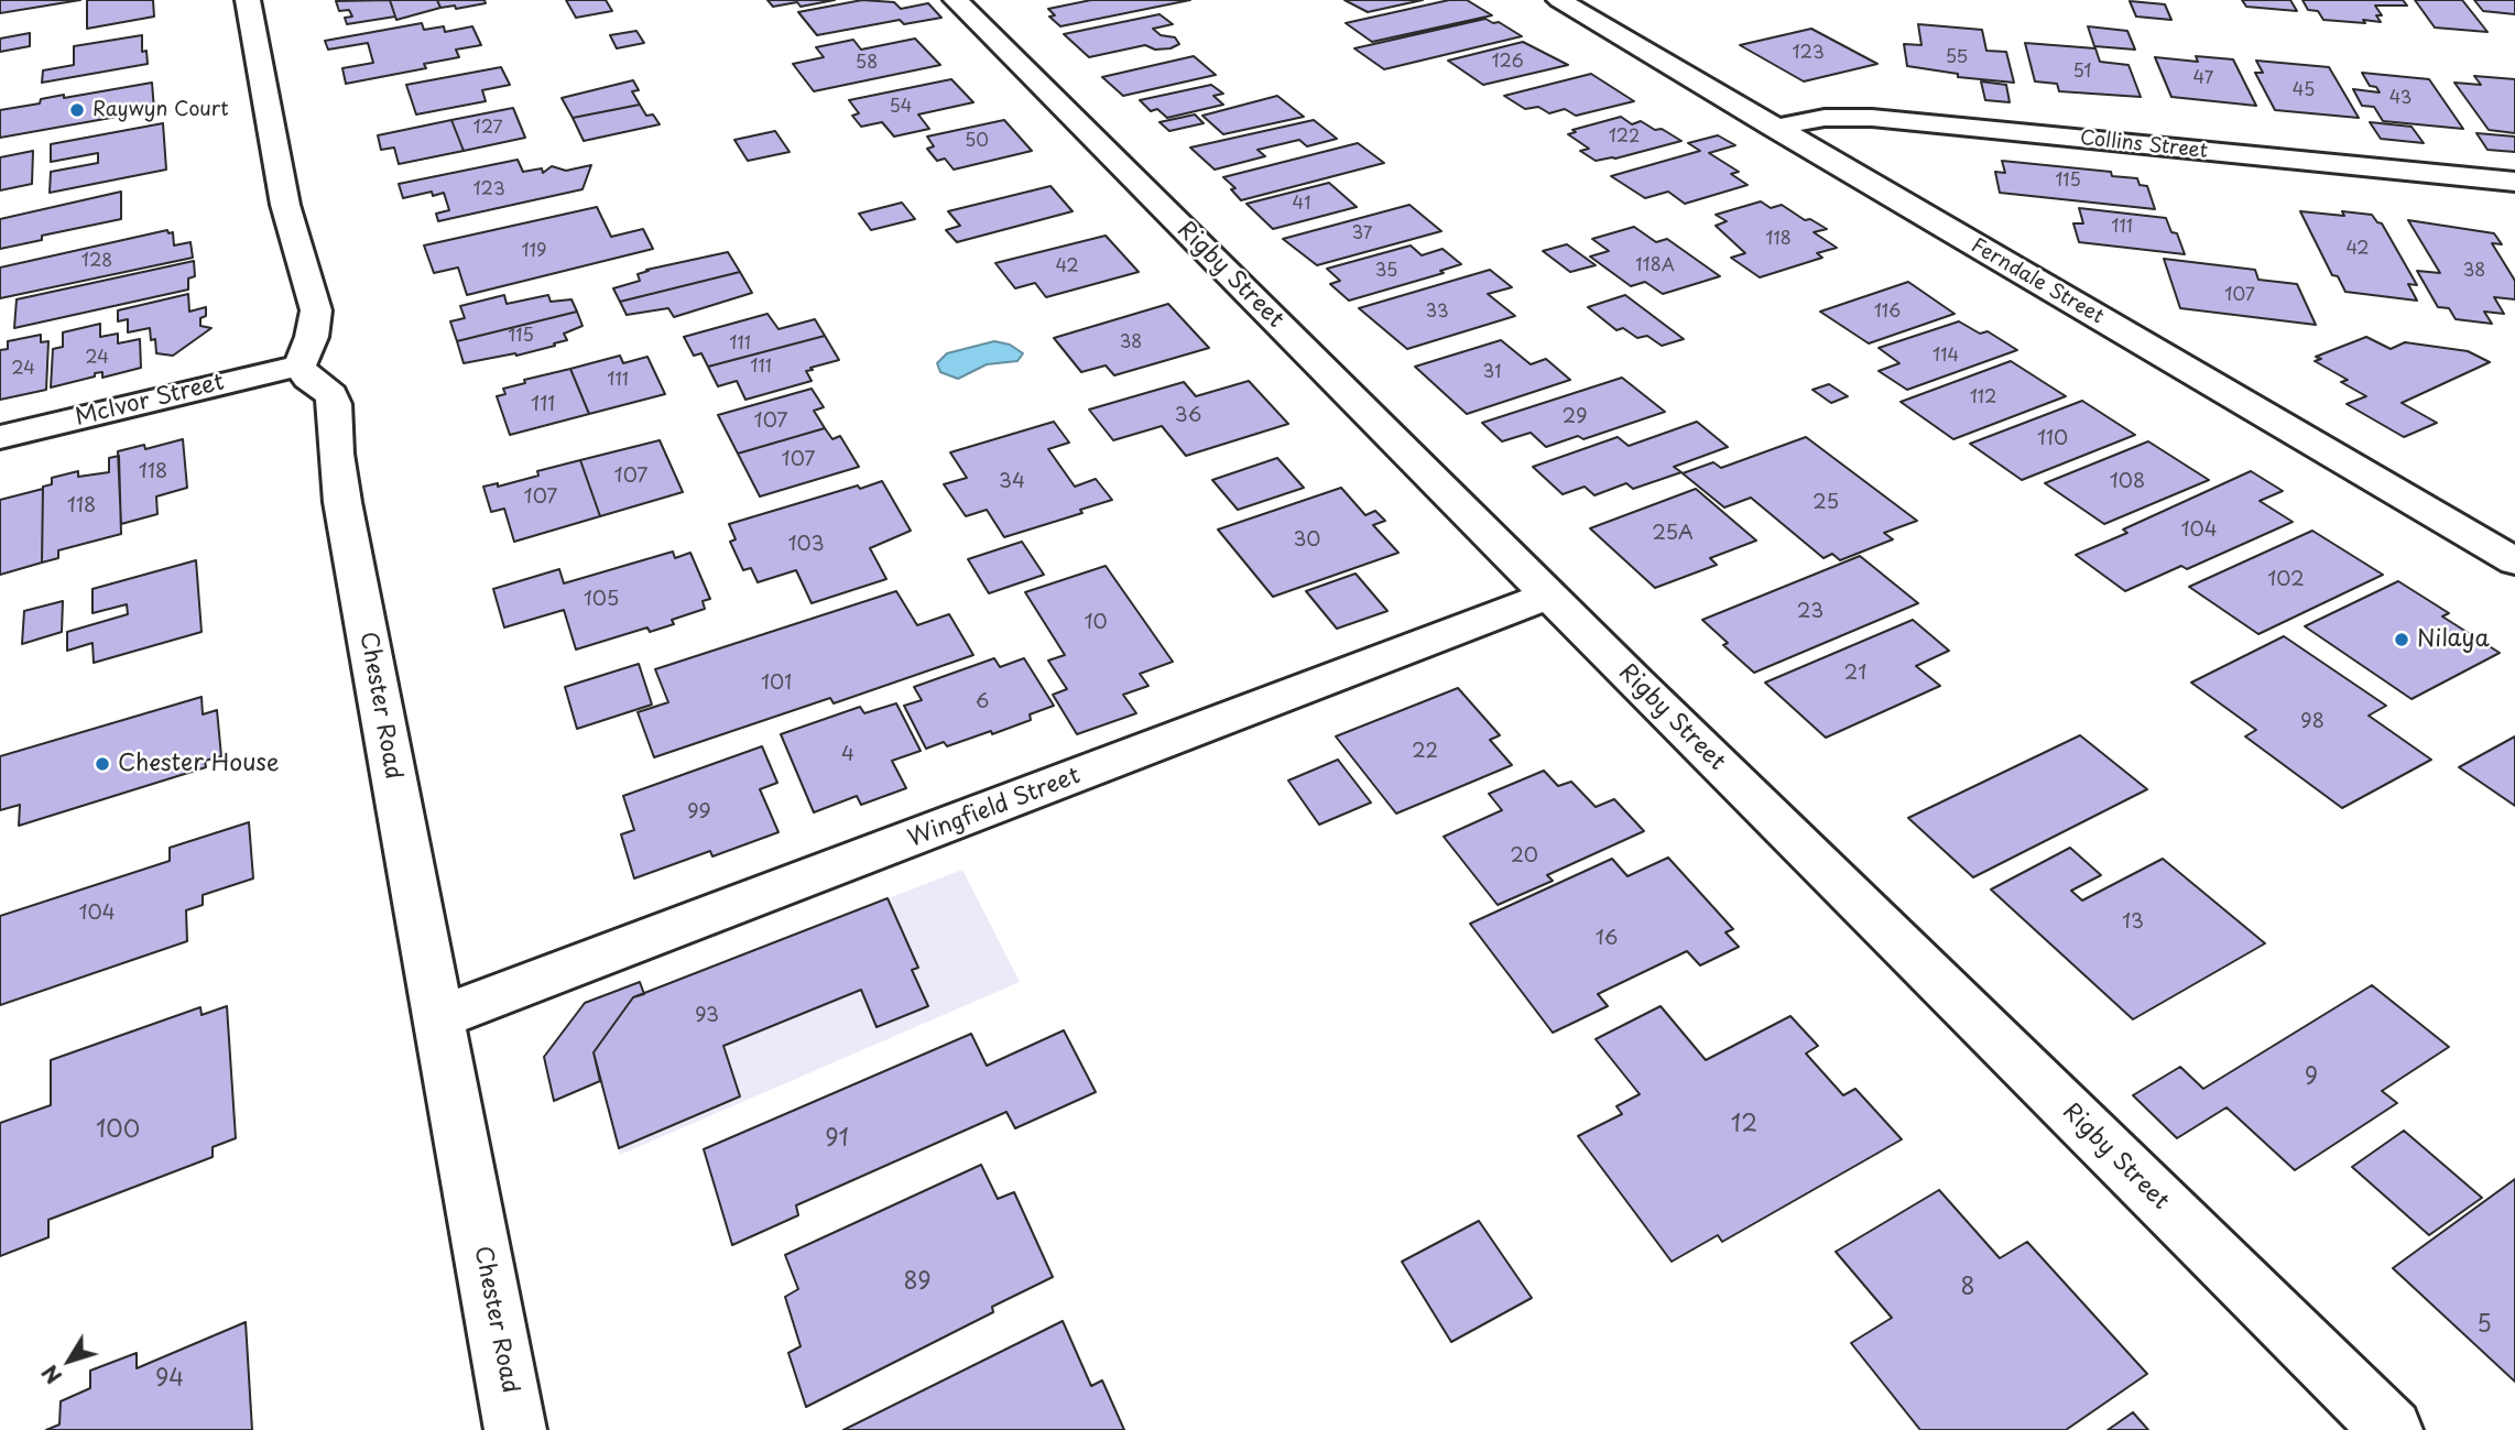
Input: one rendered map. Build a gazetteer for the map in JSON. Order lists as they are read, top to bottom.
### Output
{
  "streets": {
    "street": [
      "Collins Street",
      "Rigby Street",
      "Ferndale Street",
      "McIvor Street",
      "Chester Road",
      "Wingfield Street"
    ]
  },
  "crossings": [
    ["Collins Street", "Ferndale Street"],
    ["Rigby Street", "Wingfield Street"],
    ["McIvor Street", "Chester Road"],
    ["Chester Road", "Wingfield Street"]
  ],
  "places": ["Raywyn Court", "Nilaya", "Chester House"],
  "house_numbers": [
    "123",
    "55",
    "126",
    "58",
    "51",
    "47",
    "45",
    "43",
    "54",
    "127",
    "122",
    "50",
    "115",
    "123",
    "41",
    "111",
    "37",
    "118",
    "42",
    "119",
    "128",
    "118A",
    "42",
    "35",
    "38",
    "107",
    "33",
    "116",
    "115",
    "38",
    "111",
    "114",
    "24",
    "111",
    "24",
    "31",
    "111",
    "112",
    "111",
    "36",
    "29",
    "107",
    "110",
    "107",
    "118",
    "107",
    "34",
    "108",
    "107",
    "25",
    "118",
    "104",
    "25A",
    "30",
    "103",
    "102",
    "105",
    "23",
    "10",
    "21",
    "101",
    "6",
    "98",
    "22",
    "4",
    "99",
    "20",
    "104",
    "13",
    "16",
    "93",
    "9",
    "12",
    "100",
    "91",
    "89",
    "8",
    "5",
    "94"
  ],
  "north": "bottom left"
}
